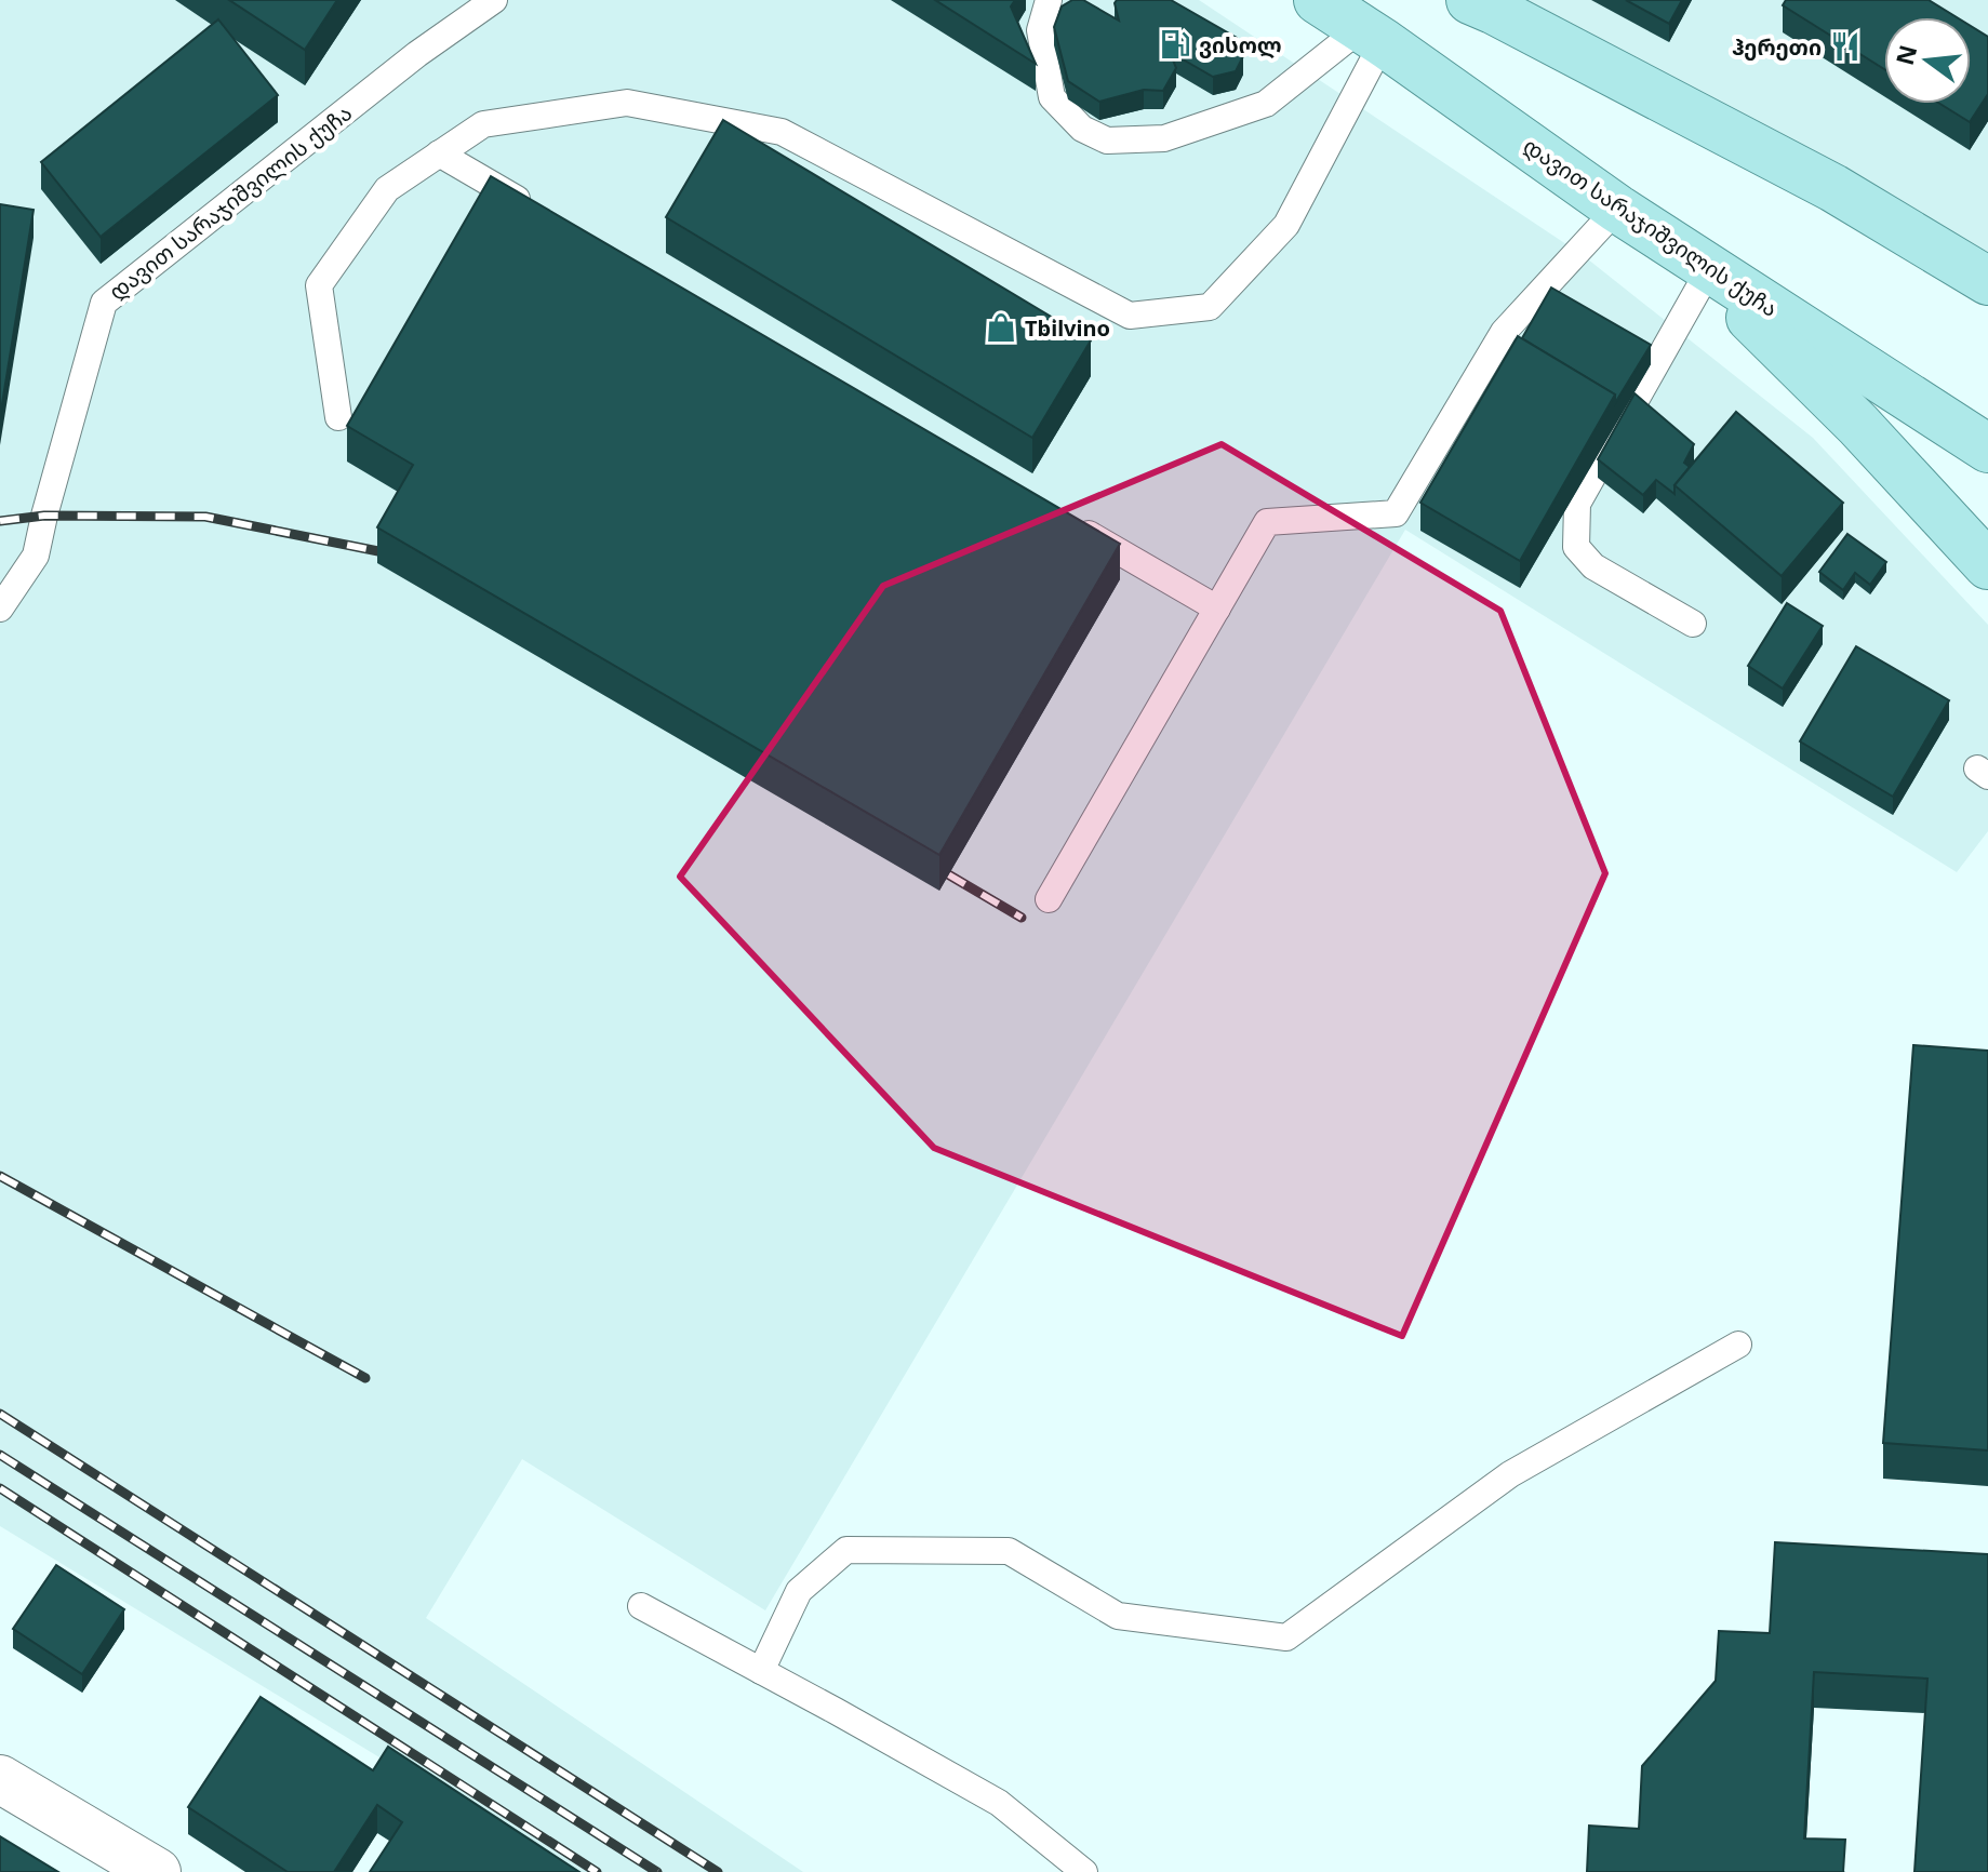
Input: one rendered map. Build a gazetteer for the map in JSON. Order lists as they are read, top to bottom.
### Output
{
  "streets": {
    "main road": ["დავით სარაჯიშვილის ქუჩა"]
  },
  "places": {
    "fuel station": ["ვისოლ"],
    "restaurant": ["ჰერეთი"],
    "shop": ["Tbilvino"]
  },
  "north": "left"
}
